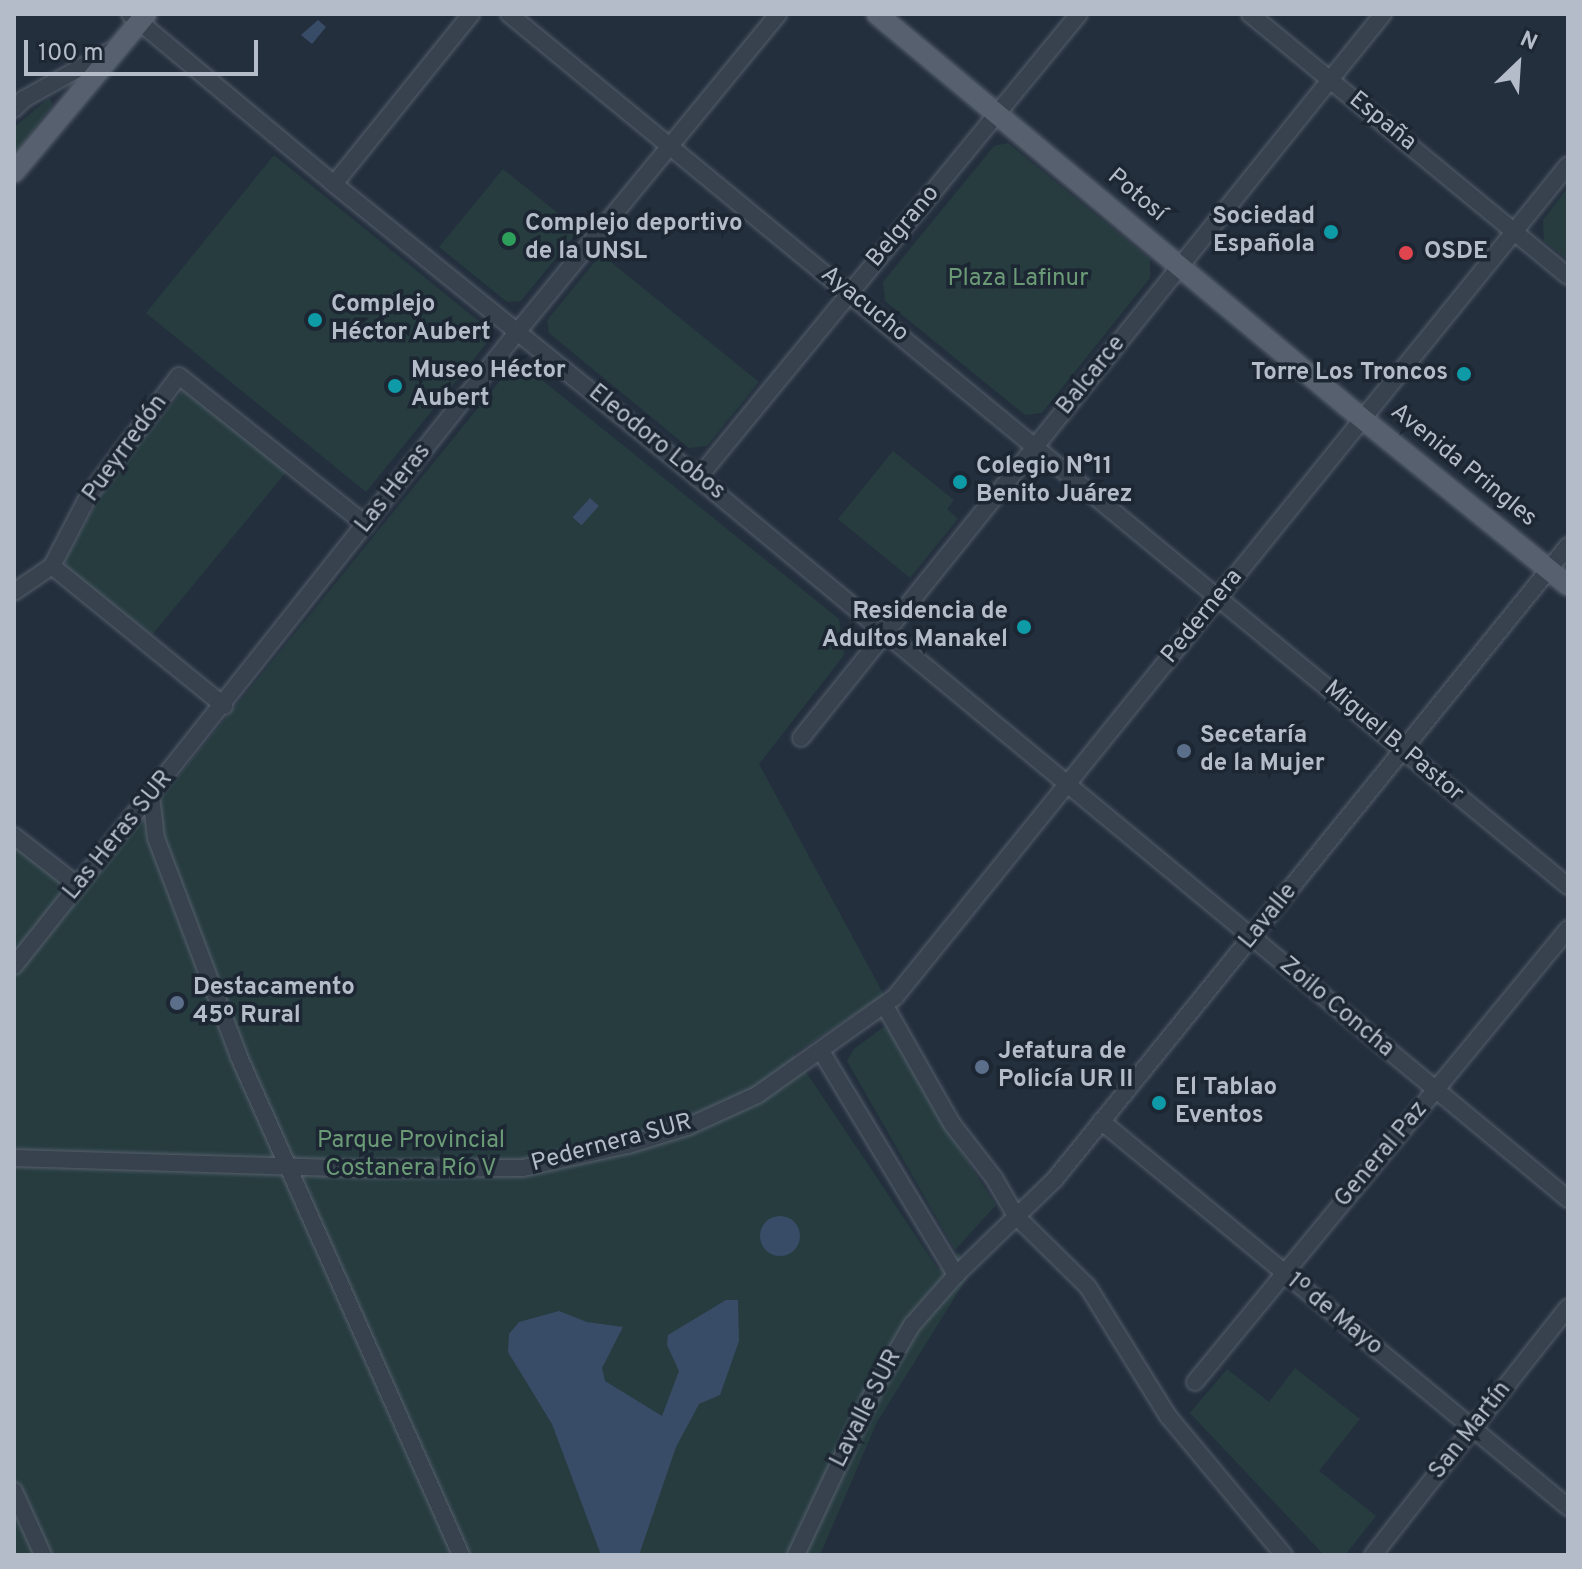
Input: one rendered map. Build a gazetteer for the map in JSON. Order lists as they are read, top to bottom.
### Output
{
  "streets": {
    "main road": ["Potosí", "Avenida Pringles"],
    "street": [
      "España",
      "Belgrano",
      "Ayacucho",
      "Balcarce",
      "Eleodoro Lobos",
      "Pueyrredón",
      "Las Heras",
      "Pedernera",
      "Miguel B. Pastor",
      "Las Heras SUR",
      "Lavalle",
      "Zoilo Concha",
      "Pedernera SUR",
      "General Paz",
      "1º de Mayo",
      "Lavalle SUR",
      "San Martín"
    ]
  },
  "crossings": [
    ["España", "Balcarce"],
    ["España", "Pedernera"],
    ["Potosí", "Belgrano"],
    ["Potosí", "Balcarce"],
    ["Potosí", "Avenida Pringles"],
    ["Potosí", "Pedernera"],
    ["Belgrano", "Ayacucho"],
    ["Belgrano", "Eleodoro Lobos"],
    ["Ayacucho", "Balcarce"],
    ["Ayacucho", "Las Heras"],
    ["Ayacucho", "Pedernera"],
    ["Ayacucho", "Miguel B. Pastor"],
    ["Balcarce", "Eleodoro Lobos"],
    ["Eleodoro Lobos", "Las Heras"],
    ["Eleodoro Lobos", "Pedernera"],
    ["Eleodoro Lobos", "Zoilo Concha"],
    ["Pueyrredón", "Las Heras"],
    ["Avenida Pringles", "Pedernera"],
    ["Avenida Pringles", "Lavalle"],
    ["Las Heras", "Las Heras SUR"],
    ["Pedernera", "Miguel B. Pastor"],
    ["Pedernera", "Zoilo Concha"],
    ["Pedernera", "Pedernera SUR"],
    ["Miguel B. Pastor", "Lavalle"],
    ["Lavalle", "Zoilo Concha"],
    ["Lavalle", "1º de Mayo"],
    ["Lavalle", "Lavalle SUR"],
    ["Zoilo Concha", "General Paz"],
    ["General Paz", "1º de Mayo"],
    ["1º de Mayo", "San Martín"]
  ],
  "parks": ["Plaza Lafinur", "Parque Provincial Costanera Río V"],
  "places": [
    "Sociedad Española",
    "Complejo deportivo de la UNSL",
    "OSDE",
    "Complejo Héctor Aubert",
    "Torre Los Troncos",
    "Museo Héctor Aubert",
    "Colegio N°11 Benito Juárez",
    "Residencia de Adultos Manakel",
    "Secetaría de la Mujer",
    "Destacamento 45º Rural",
    "Jefatura de Policía UR II",
    "El Tablao Eventos"
  ],
  "scale_bar": "100 m",
  "north": "top right"
}
